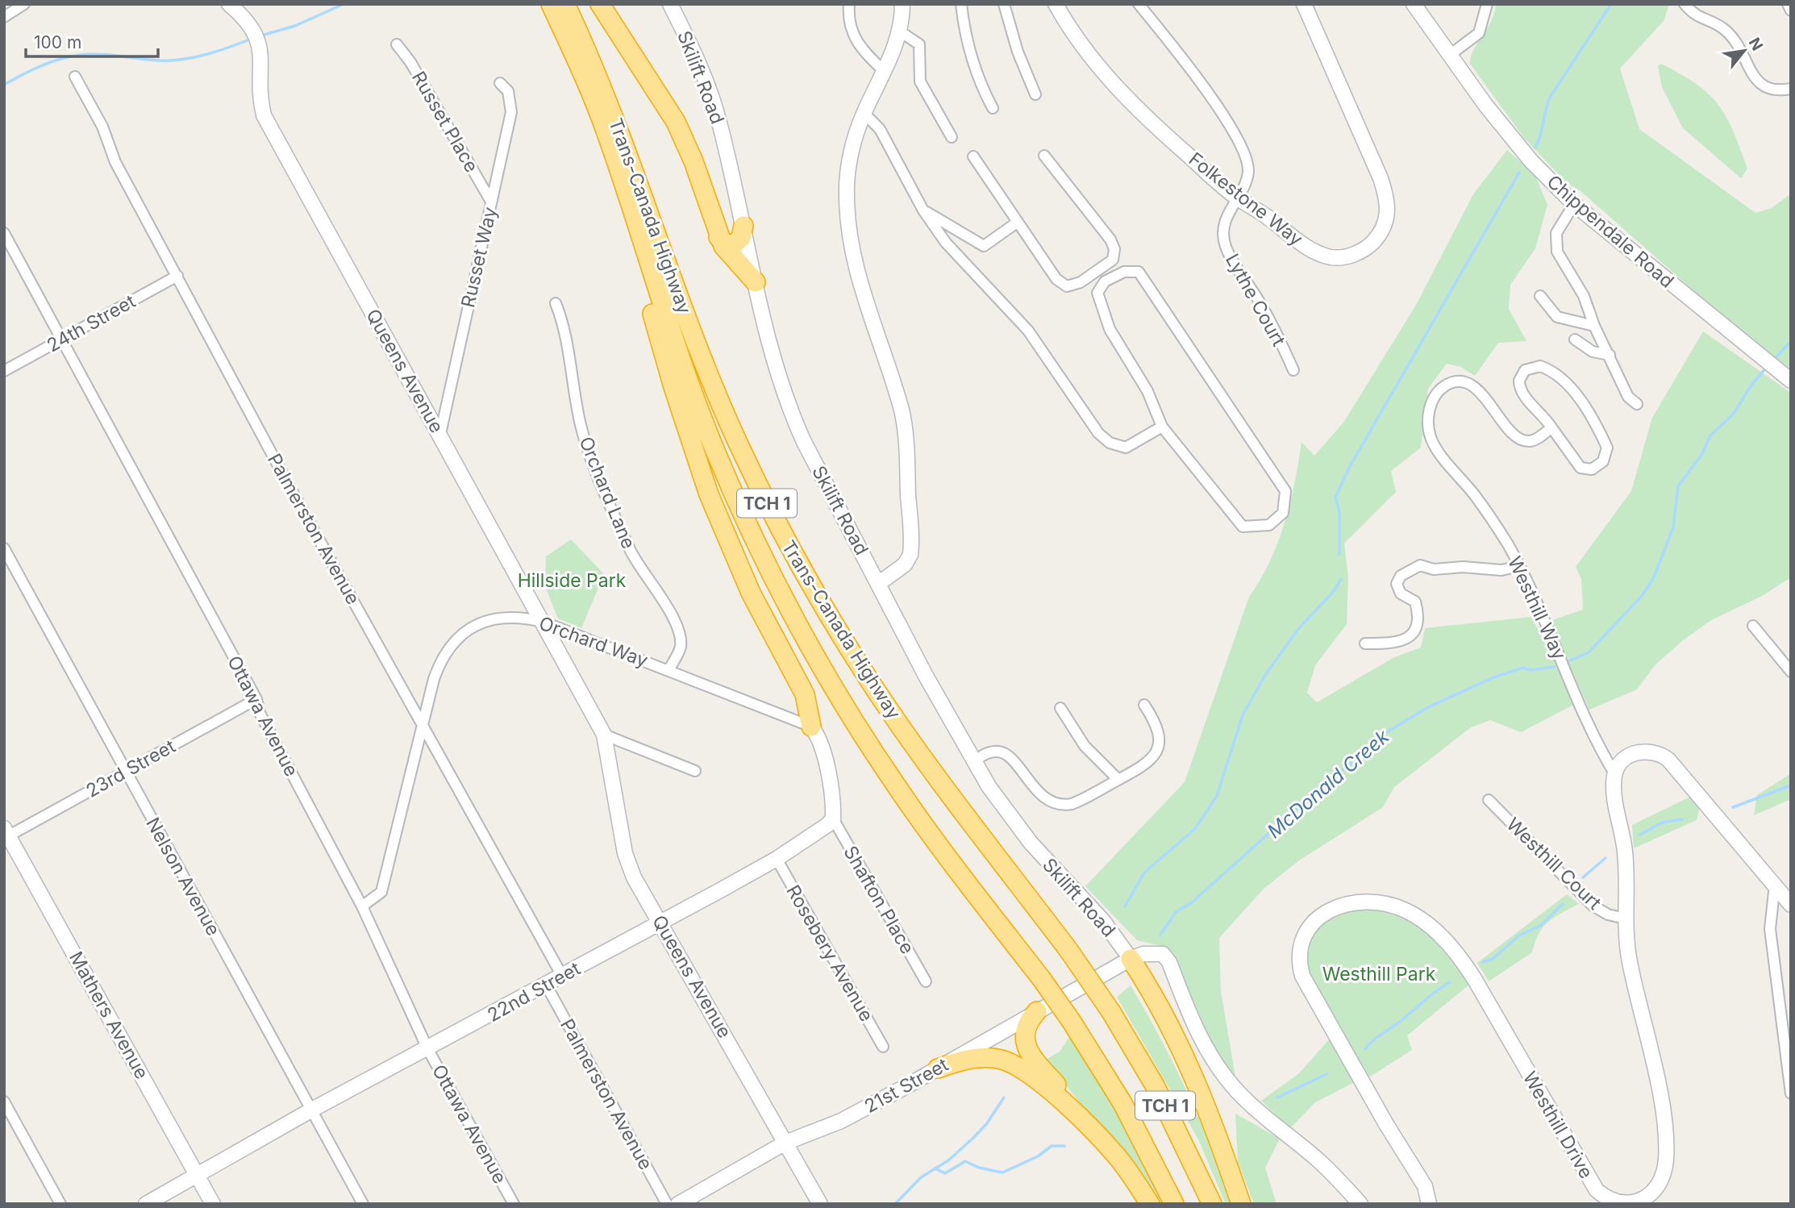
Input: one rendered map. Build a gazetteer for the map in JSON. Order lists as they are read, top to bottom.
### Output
{
  "streets": {
    "highway": ["Trans-Canada Highway", "TCH 1"],
    "street": [
      "Skilift Road",
      "Russet Place",
      "Folkestone Way",
      "Chippendale Road",
      "Russet Way",
      "Lythe Court",
      "24th Street",
      "Queens Avenue",
      "Orchard Lane",
      "Palmerston Avenue",
      "Westhill Way",
      "Orchard Way",
      "Ottawa Avenue",
      "23rd Street",
      "Westhill Court",
      "Nelson Avenue",
      "Shafton Place",
      "Rosebery Avenue",
      "22nd Street",
      "Mathers Avenue",
      "21st Street",
      "Westhill Drive"
    ]
  },
  "crossings": [
    ["Skilift Road", "21st Street"],
    ["Russet Place", "Russet Way"],
    ["Folkestone Way", "Lythe Court"],
    ["Russet Way", "Queens Avenue"],
    ["24th Street", "Palmerston Avenue"],
    ["24th Street", "Ottawa Avenue"],
    ["Queens Avenue", "Orchard Way"],
    ["Queens Avenue", "22nd Street"],
    ["Queens Avenue", "21st Street"],
    ["Orchard Lane", "Orchard Way"],
    ["Palmerston Avenue", "Orchard Way"],
    ["Palmerston Avenue", "22nd Street"],
    ["Westhill Way", "Westhill Drive"],
    ["Orchard Way", "Ottawa Avenue"],
    ["Ottawa Avenue", "23rd Street"],
    ["Ottawa Avenue", "22nd Street"],
    ["23rd Street", "Nelson Avenue"],
    ["23rd Street", "Mathers Avenue"],
    ["Westhill Court", "Westhill Drive"],
    ["Nelson Avenue", "22nd Street"],
    ["Shafton Place", "22nd Street"],
    ["Rosebery Avenue", "22nd Street"],
    ["22nd Street", "Mathers Avenue"]
  ],
  "water": ["McDonald Creek"],
  "parks": ["Hillside Park", "Westhill Park"],
  "scale_bar": "100 m",
  "north": "top right"
}
